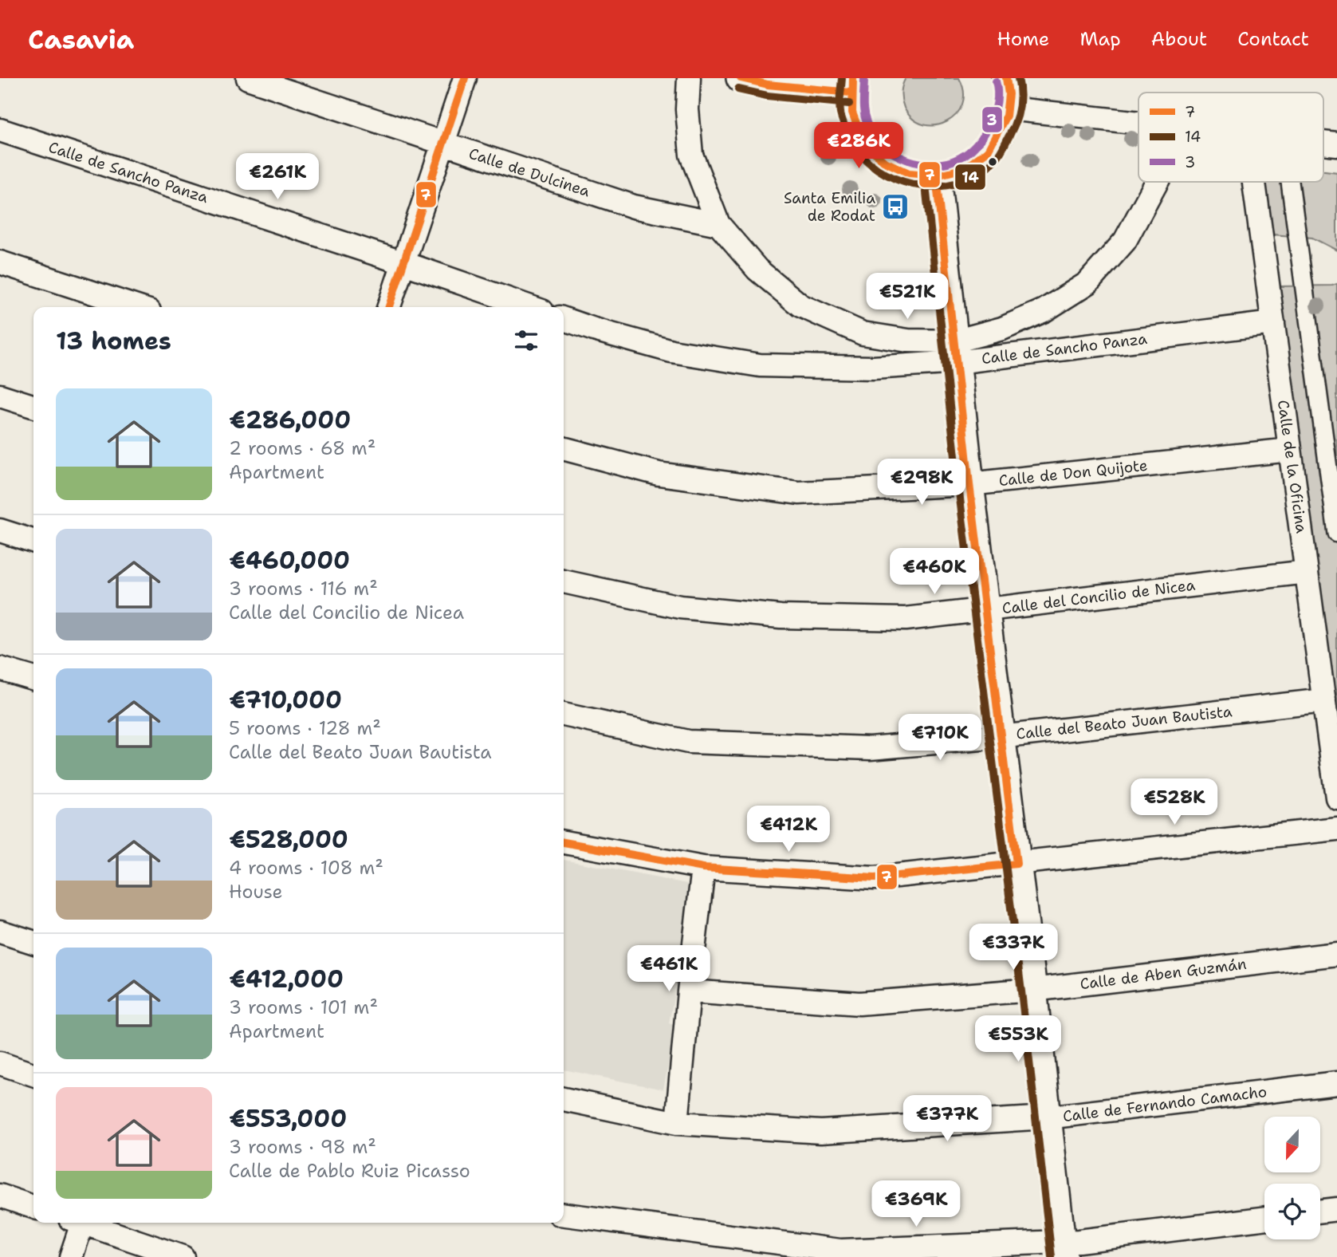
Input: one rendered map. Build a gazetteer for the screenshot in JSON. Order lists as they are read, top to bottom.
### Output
{
  "streets": {
    "street": [
      "Calle de Sancho Panza",
      "Calle de Dulcinea",
      "Calle de la Oficina",
      "Calle de Don Quijote",
      "Calle del Concilio de Nicea",
      "Calle del Beato Juan Bautista",
      "Calle de Aben Guzmán",
      "Calle de Fernando Camacho"
    ]
  },
  "crossings": [
    ["Calle de Sancho Panza", "Calle de la Oficina"],
    ["Calle de la Oficina", "Calle de Don Quijote"],
    ["Calle de la Oficina", "Calle del Concilio de Nicea"],
    ["Calle de la Oficina", "Calle del Beato Juan Bautista"]
  ],
  "places": {
    "bus stop": ["Santa Emilia de Rodat"]
  },
  "lines": ["transit line 7", "transit line 14", "transit line 3"],
  "legend": ["7", "14", "3"],
  "north": "bottom",
  "page": {
    "header": "Casavia",
    "nav": [
      "Home",
      "Map",
      "About",
      "Contact"
    ],
    "price": [
      "€286K",
      "€261K",
      "€521K",
      "€298K",
      "€460K",
      "€710K",
      "€528K",
      "€412K",
      "€337K",
      "€461K",
      "€553K",
      "€377K",
      "€369K"
    ],
    "heading": "13 homes",
    "list": [
      {
        "name": "€286,000",
        "note": "2 rooms · 68 m² · Apartment"
      },
      {
        "name": "€460,000",
        "note": "3 rooms · 116 m² · Calle del Concilio de Nicea"
      },
      {
        "name": "€710,000",
        "note": "5 rooms · 128 m² · Calle del Beato Juan Bautista"
      },
      {
        "name": "€528,000",
        "note": "4 rooms · 108 m² · House"
      },
      {
        "name": "€412,000",
        "note": "3 rooms · 101 m² · Apartment"
      },
      {
        "name": "€553,000",
        "note": "3 rooms · 98 m² · Calle de Pablo Ruiz Picasso"
      }
    ]
  }
}
